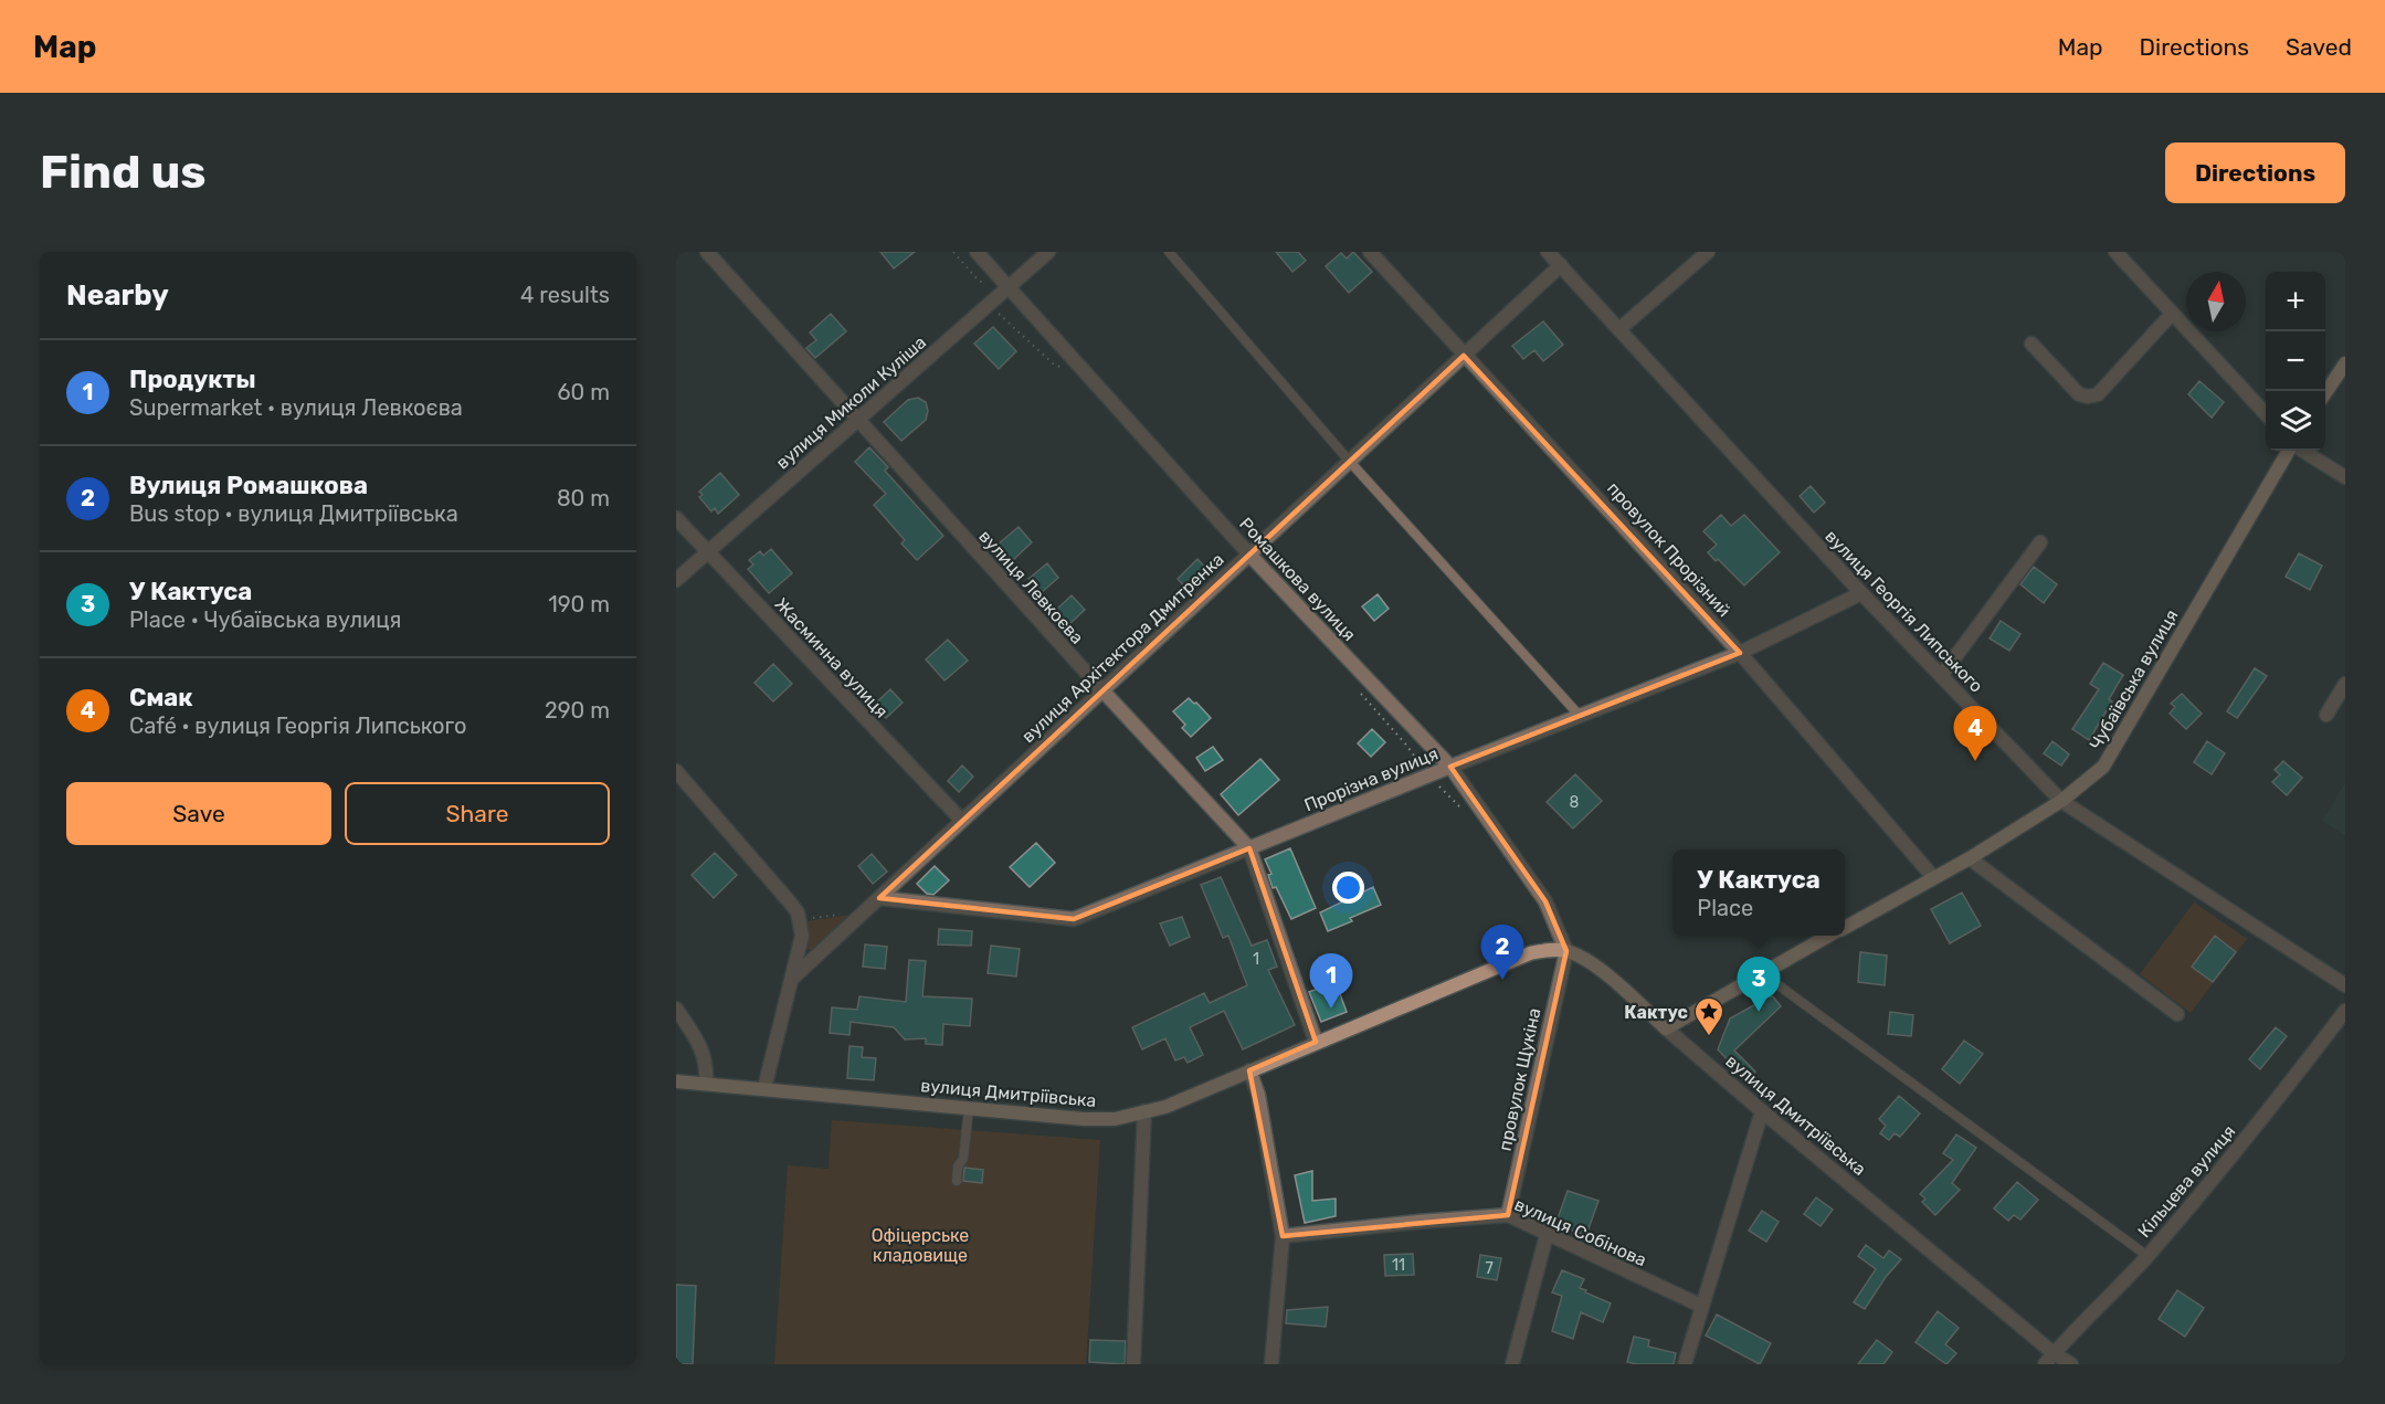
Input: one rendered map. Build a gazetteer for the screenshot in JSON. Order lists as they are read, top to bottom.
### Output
{
  "streets": {
    "main road": ["Чубаївська вулиця", "вулиця Дмитріївська"],
    "street": [
      "вулиця Миколи Куліша",
      "провулок Прорізний",
      "Ромашкова вулиця",
      "вулиця Левкоєва",
      "вулиця Георгія Липського",
      "вулиця Архітектора Дмитренка",
      "Жасминна вулиця",
      "Прорізна вулиця",
      "провулок Щукіна",
      "Кільцева вулиця",
      "вулиця Собінова"
    ]
  },
  "crossings": [
    ["вулиця Миколи Куліша", "Ромашкова вулиця"],
    ["вулиця Миколи Куліша", "вулиця Левкоєва"],
    ["вулиця Миколи Куліша", "Жасминна вулиця"],
    ["провулок Прорізний", "вулиця Архітектора Дмитренка"],
    ["провулок Прорізний", "Чубаївська вулиця"],
    ["провулок Прорізний", "Прорізна вулиця"],
    ["Ромашкова вулиця", "вулиця Архітектора Дмитренка"],
    ["Ромашкова вулиця", "Прорізна вулиця"],
    ["Ромашкова вулиця", "провулок Щукіна"],
    ["Ромашкова вулиця", "вулиця Дмитріївська"],
    ["вулиця Левкоєва", "вулиця Архітектора Дмитренка"],
    ["вулиця Левкоєва", "Прорізна вулиця"],
    ["вулиця Левкоєва", "вулиця Дмитріївська"],
    ["вулиця Георгія Липського", "вулиця Архітектора Дмитренка"],
    ["вулиця Георгія Липського", "Чубаївська вулиця"],
    ["вулиця Георгія Липського", "Прорізна вулиця"],
    ["вулиця Архітектора Дмитренка", "Жасминна вулиця"],
    ["вулиця Архітектора Дмитренка", "Прорізна вулиця"],
    ["Чубаївська вулиця", "вулиця Дмитріївська"],
    ["провулок Щукіна", "вулиця Дмитріївська"],
    ["провулок Щукіна", "вулиця Собінова"],
    ["вулиця Дмитріївська", "Кільцева вулиця"]
  ],
  "parks": ["Офіцерське кладовище"],
  "places": {
    "place": ["Кактус"]
  },
  "house_numbers": [
    "8",
    "1",
    "11",
    "7"
  ],
  "north": "top",
  "page": {
    "header": "Map",
    "nav": ["Map", "Directions", "Saved"],
    "buttons": [
      "Directions",
      ["Save", "Share"]
    ],
    "title": "Find us",
    "heading": ["Nearby", "4 results"],
    "map_buttons": ["+", "−"],
    "list": [
      {
        "mark": "1",
        "name": "Продукты",
        "note": "Supermarket · вулиця Левкоєва",
        "value": "60 m"
      },
      {
        "mark": "2",
        "name": "Вулиця Ромашкова",
        "note": "Bus stop · вулиця Дмитріївська",
        "value": "80 m"
      },
      {
        "mark": "3",
        "name": "У Кактуса",
        "note": "Place · Чубаївська вулиця",
        "value": "190 m"
      },
      {
        "mark": "4",
        "name": "Смак",
        "note": "Café · вулиця Георгія Липського",
        "value": "290 m"
      }
    ],
    "pins": [
      "4",
      "2",
      "1",
      "3"
    ],
    "popup": ["У Кактуса", "Place"]
  }
}
